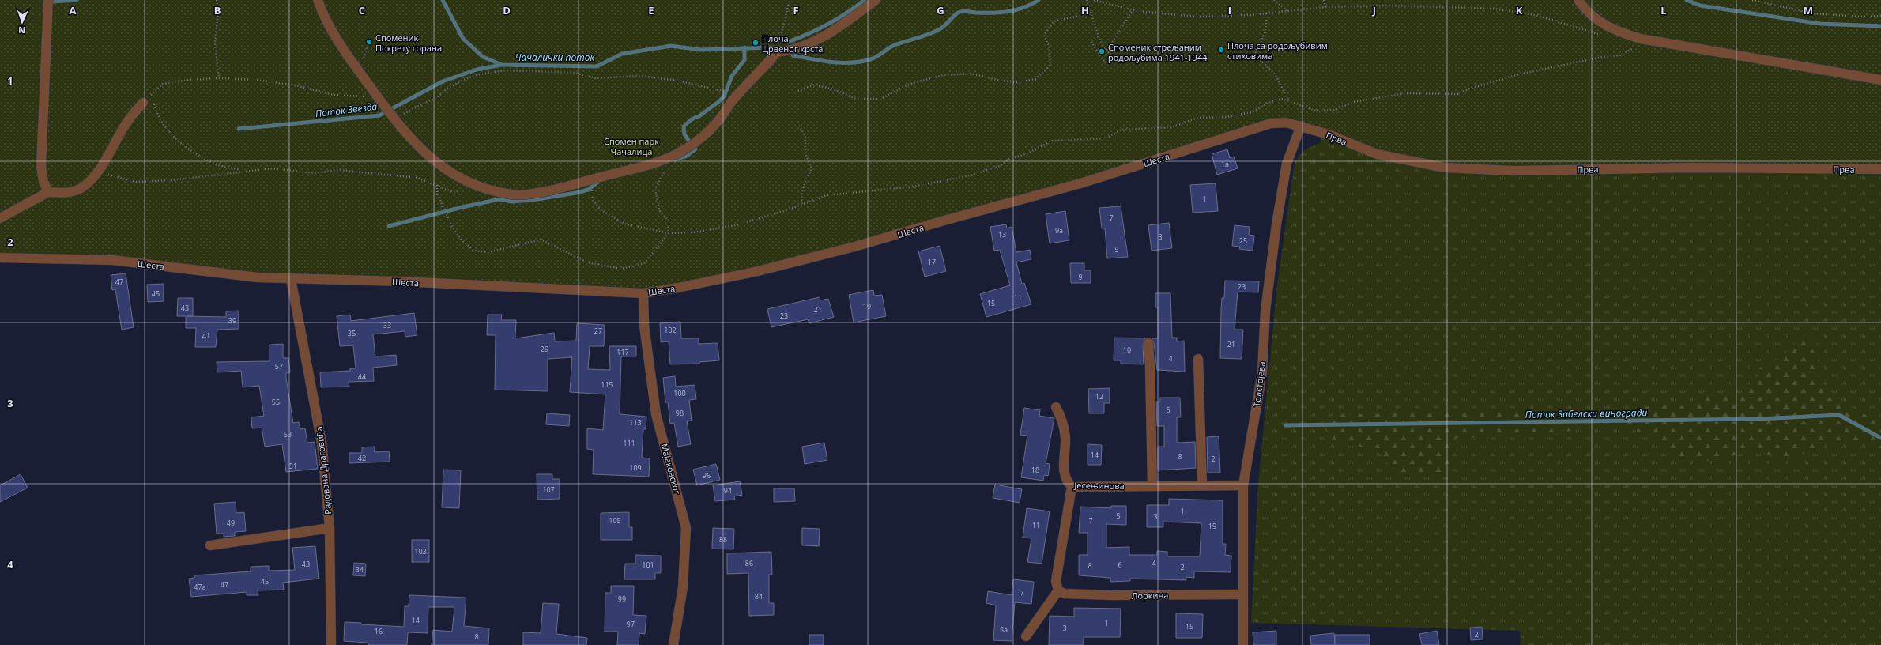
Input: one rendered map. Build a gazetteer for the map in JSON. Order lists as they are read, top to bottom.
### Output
{
  "streets": {
    "street": [
      "Прва",
      "Шеста",
      "Толстојева",
      "Мајаковског",
      "Радована Драговића",
      "Јесењинова",
      "Лоркина"
    ]
  },
  "crossings": [
    ["Прва", "Шеста"],
    ["Прва", "Толстојева"],
    ["Шеста", "Толстојева"],
    ["Шеста", "Мајаковског"],
    ["Шеста", "Радована Драговића"],
    ["Толстојева", "Јесењинова"],
    ["Толстојева", "Лоркина"]
  ],
  "water": ["Чачалички поток", "Поток Звезда", "Поток Забелски виногради"],
  "parks": ["Спомен парк Чачалица"],
  "places": [
    "Споменик Покрету горана",
    "Плоча Црвеног крста",
    "Плоча са родољубивим стиховима",
    "Споменик стрељаним родољубима 1941-1944"
  ],
  "house_numbers": [
    "1a",
    "1",
    "7",
    "9a",
    "13",
    "3",
    "25",
    "5",
    "17",
    "9",
    "47",
    "23",
    "45",
    "11",
    "15",
    "19",
    "43",
    "21",
    "23",
    "39",
    "33",
    "102",
    "27",
    "35",
    "41",
    "21",
    "29",
    "10",
    "117",
    "4",
    "57",
    "44",
    "115",
    "100",
    "12",
    "55",
    "6",
    "98",
    "113",
    "53",
    "111",
    "14",
    "8",
    "42",
    "2",
    "51",
    "109",
    "18",
    "96",
    "107",
    "94",
    "1",
    "5",
    "3",
    "105",
    "7",
    "49",
    "11",
    "19",
    "88",
    "103",
    "86",
    "4",
    "43",
    "101",
    "6",
    "8",
    "2",
    "34",
    "45",
    "47",
    "47a",
    "7",
    "84",
    "99",
    "14",
    "1",
    "97",
    "15",
    "3",
    "5a",
    "16",
    "2",
    "8"
  ],
  "north": "bottom",
  "grid": {
    "columns": [
      "A",
      "B",
      "C",
      "D",
      "E",
      "F",
      "G",
      "H",
      "I",
      "J",
      "K",
      "L",
      "M"
    ],
    "rows": [
      "1",
      "2",
      "3",
      "4"
    ]
  }
}
